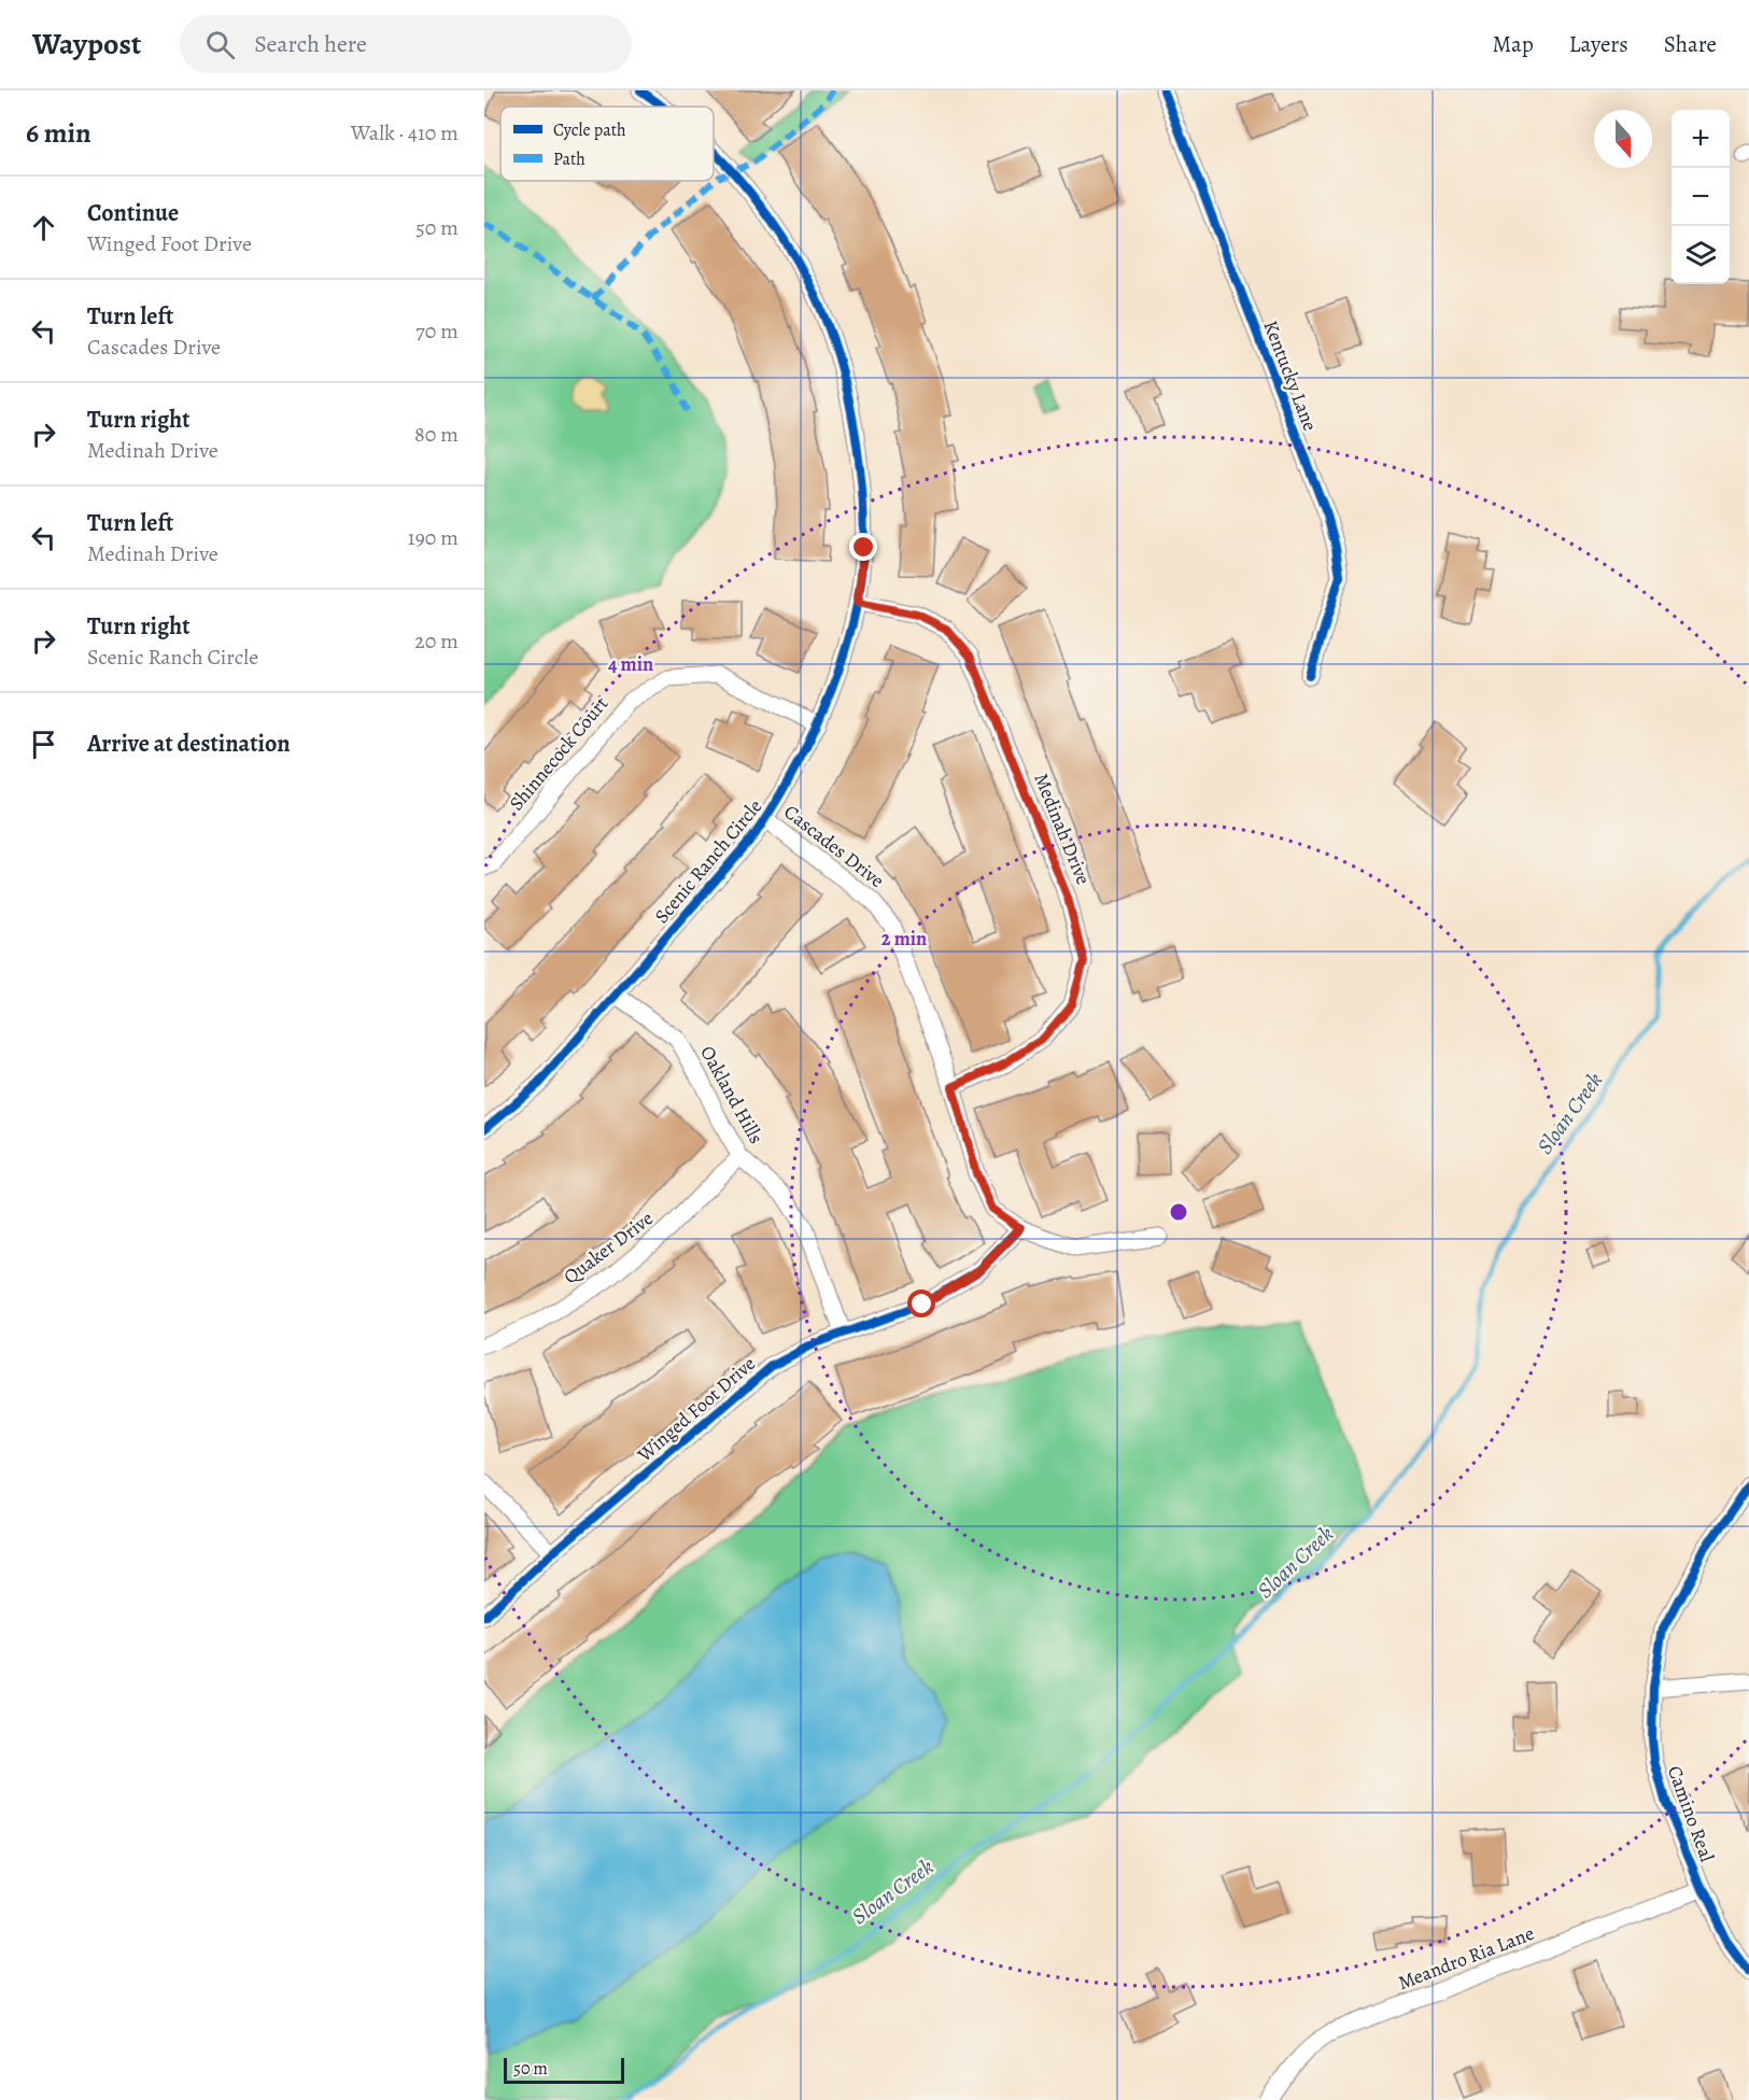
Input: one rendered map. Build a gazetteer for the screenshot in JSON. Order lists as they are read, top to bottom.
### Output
{
  "streets": {
    "street": [
      "Kentucky Lane",
      "Shinnecock Court",
      "Medinah Drive",
      "Cascades Drive",
      "Scenic Ranch Circle",
      "Oakland Hills",
      "Quaker Drive",
      "Winged Foot Drive",
      "Camino Real",
      "Meandro Ria Lane"
    ]
  },
  "crossings": [
    ["Shinnecock Court", "Scenic Ranch Circle"],
    ["Medinah Drive", "Cascades Drive"],
    ["Medinah Drive", "Scenic Ranch Circle"],
    ["Cascades Drive", "Scenic Ranch Circle"],
    ["Cascades Drive", "Winged Foot Drive"],
    ["Scenic Ranch Circle", "Oakland Hills"],
    ["Oakland Hills", "Quaker Drive"],
    ["Oakland Hills", "Winged Foot Drive"],
    ["Camino Real", "Meandro Ria Lane"]
  ],
  "water": ["Sloan Creek"],
  "legend": ["Cycle path", "Path"],
  "scale_bar": "50 m",
  "north": "bottom",
  "page": {
    "header": "Waypost",
    "search": "Search here",
    "nav": ["Map", "Layers", "Share"],
    "heading": ["6 min", "Walk · 410 m"],
    "map_buttons": ["+", "−"],
    "list": [
      ["Continue", "Winged Foot Drive", "50 m"],
      ["Turn left", "Cascades Drive", "70 m"],
      ["Turn right", "Medinah Drive", "80 m"],
      ["Turn left", "Medinah Drive", "190 m"],
      ["Turn right", "Scenic Ranch Circle", "20 m"],
      "Arrive at destination"
    ],
    "scale": "50 m"
  },
  "rings": ["4 min", "2 min"]
}
